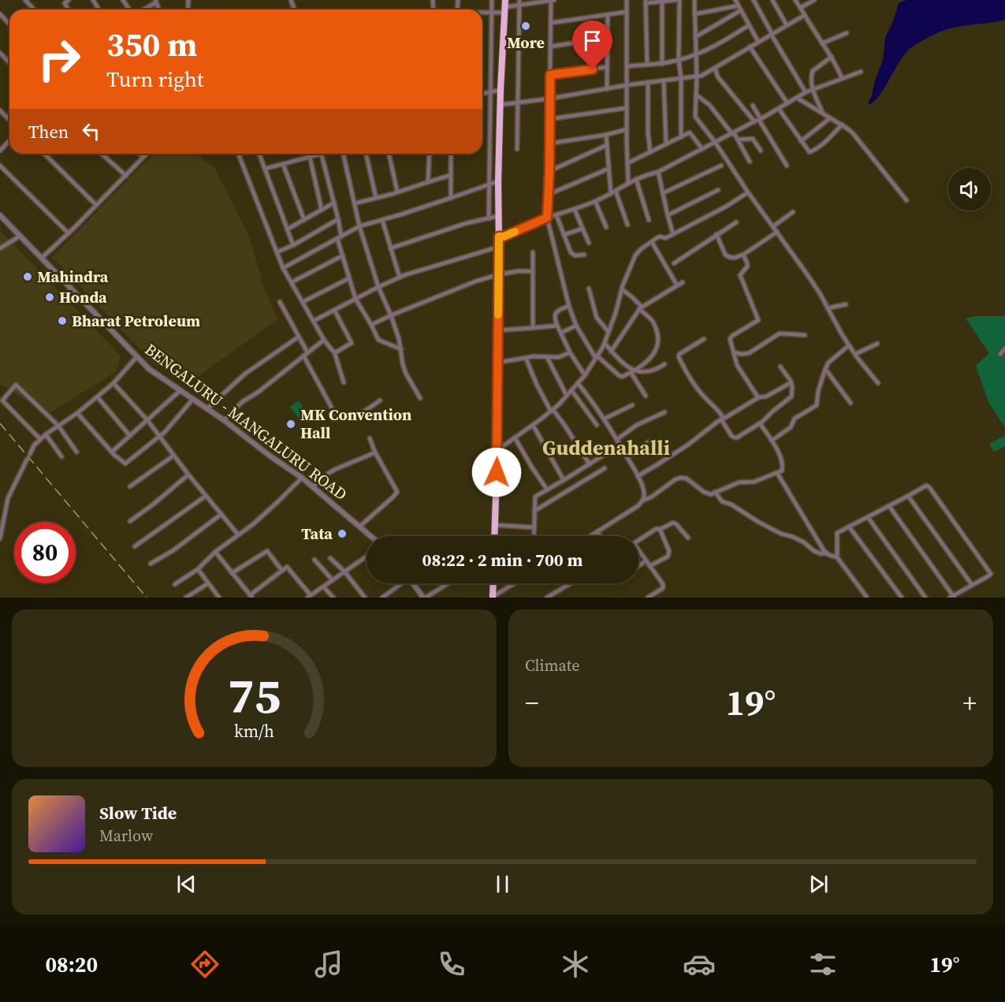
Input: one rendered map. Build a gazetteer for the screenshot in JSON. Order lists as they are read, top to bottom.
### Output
{
  "streets": {
    "street": ["BENGALURU - MANGALURU ROAD"]
  },
  "districts": ["Guddenahalli"],
  "places": [
    "More",
    "Mahindra",
    "Honda",
    "Bharat Petroleum",
    "MK Convention Hall",
    "Tata"
  ],
  "page": {
    "turn": ["350 m", "Turn right"],
    "then": "Then",
    "limit": "80",
    "trip": "08:22 · 2 min · 700 m",
    "tile": "Climate",
    "heat": ["−", "19°", "+"],
    "song": ["Slow Tide", "Marlow"],
    "tabs": ["08:20", "19°"],
    "gauge": ["75", "km/h"]
  }
}
